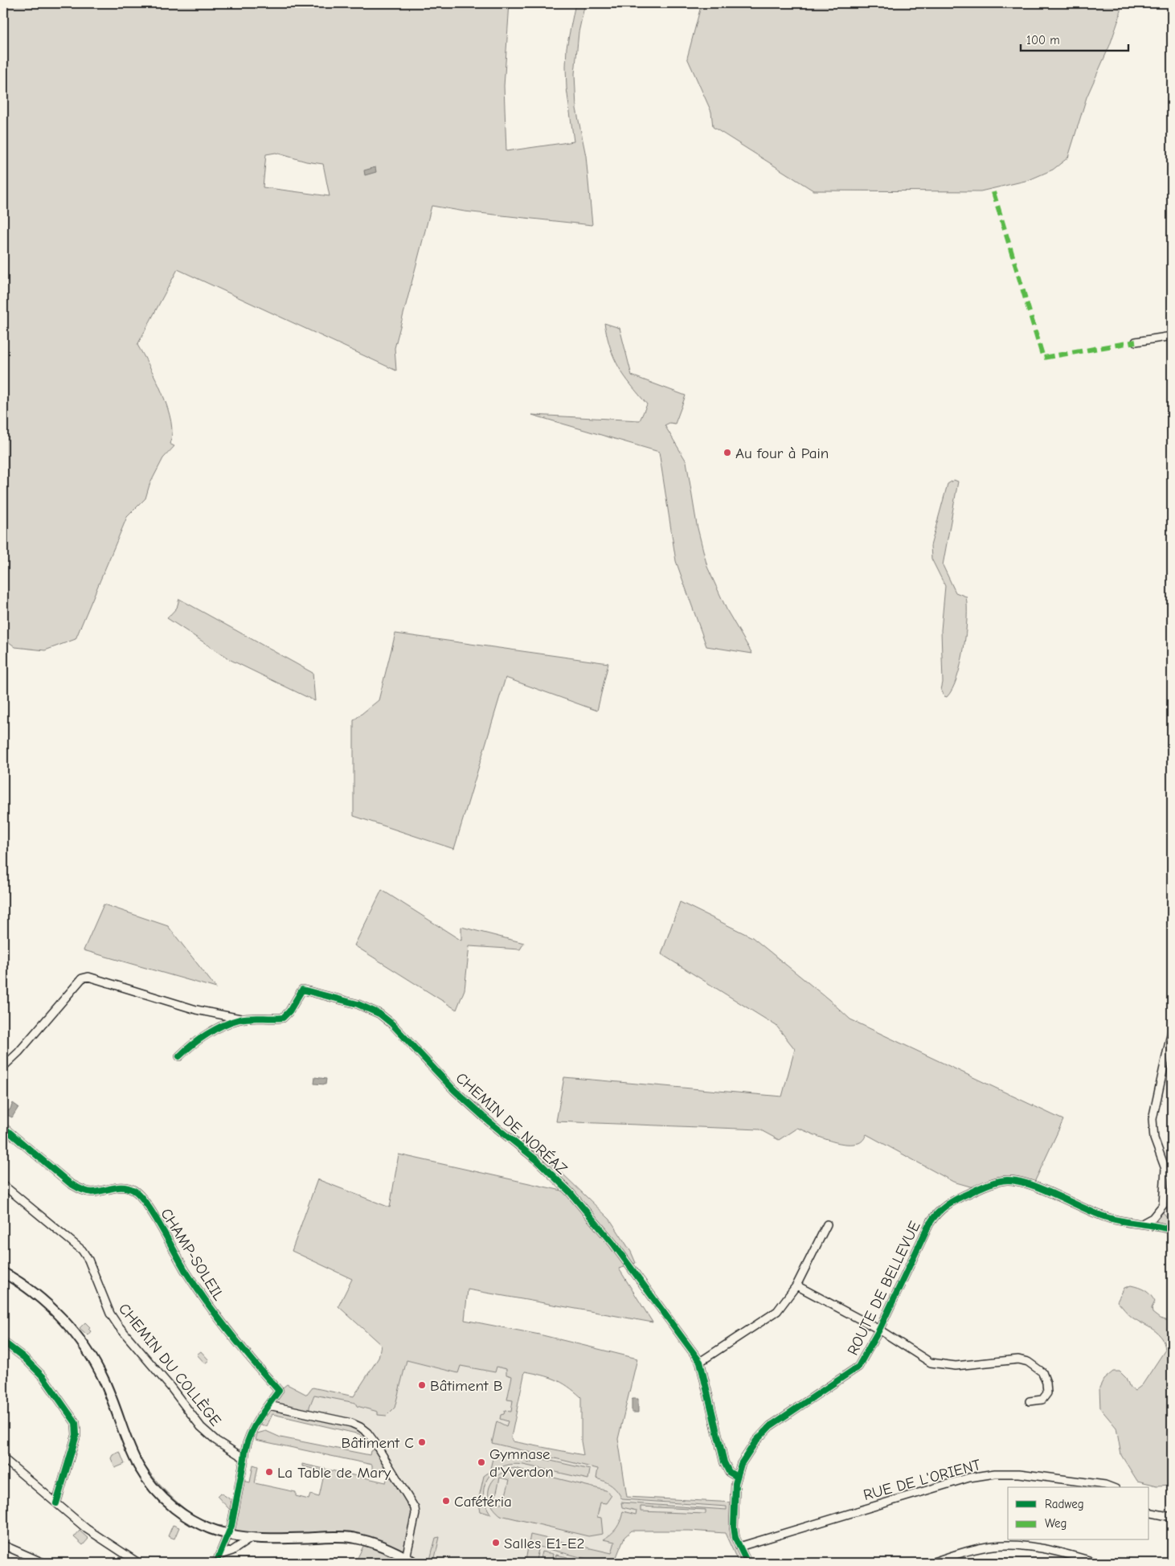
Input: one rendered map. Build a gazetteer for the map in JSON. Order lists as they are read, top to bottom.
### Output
{
  "streets": {
    "street": [
      "CHEMIN DE NORÉAZ",
      "CHAMP-SOLEIL",
      "ROUTE DE BELLEVUE",
      "CHEMIN DU COLLÈGE",
      "RUE DE L'ORIENT"
    ]
  },
  "crossings": [
    ["CHEMIN DE NORÉAZ", "ROUTE DE BELLEVUE"],
    ["CHAMP-SOLEIL", "CHEMIN DU COLLÈGE"],
    ["ROUTE DE BELLEVUE", "RUE DE L'ORIENT"]
  ],
  "places": [
    "Au four à Pain",
    "Bâtiment B",
    "Bâtiment C",
    "Gymnase d'Yverdon",
    "La Table de Mary",
    "Cafétéria",
    "Salles E1-E2"
  ],
  "legend": ["Radweg", "Weg"],
  "scale_bar": "100 m"
}
